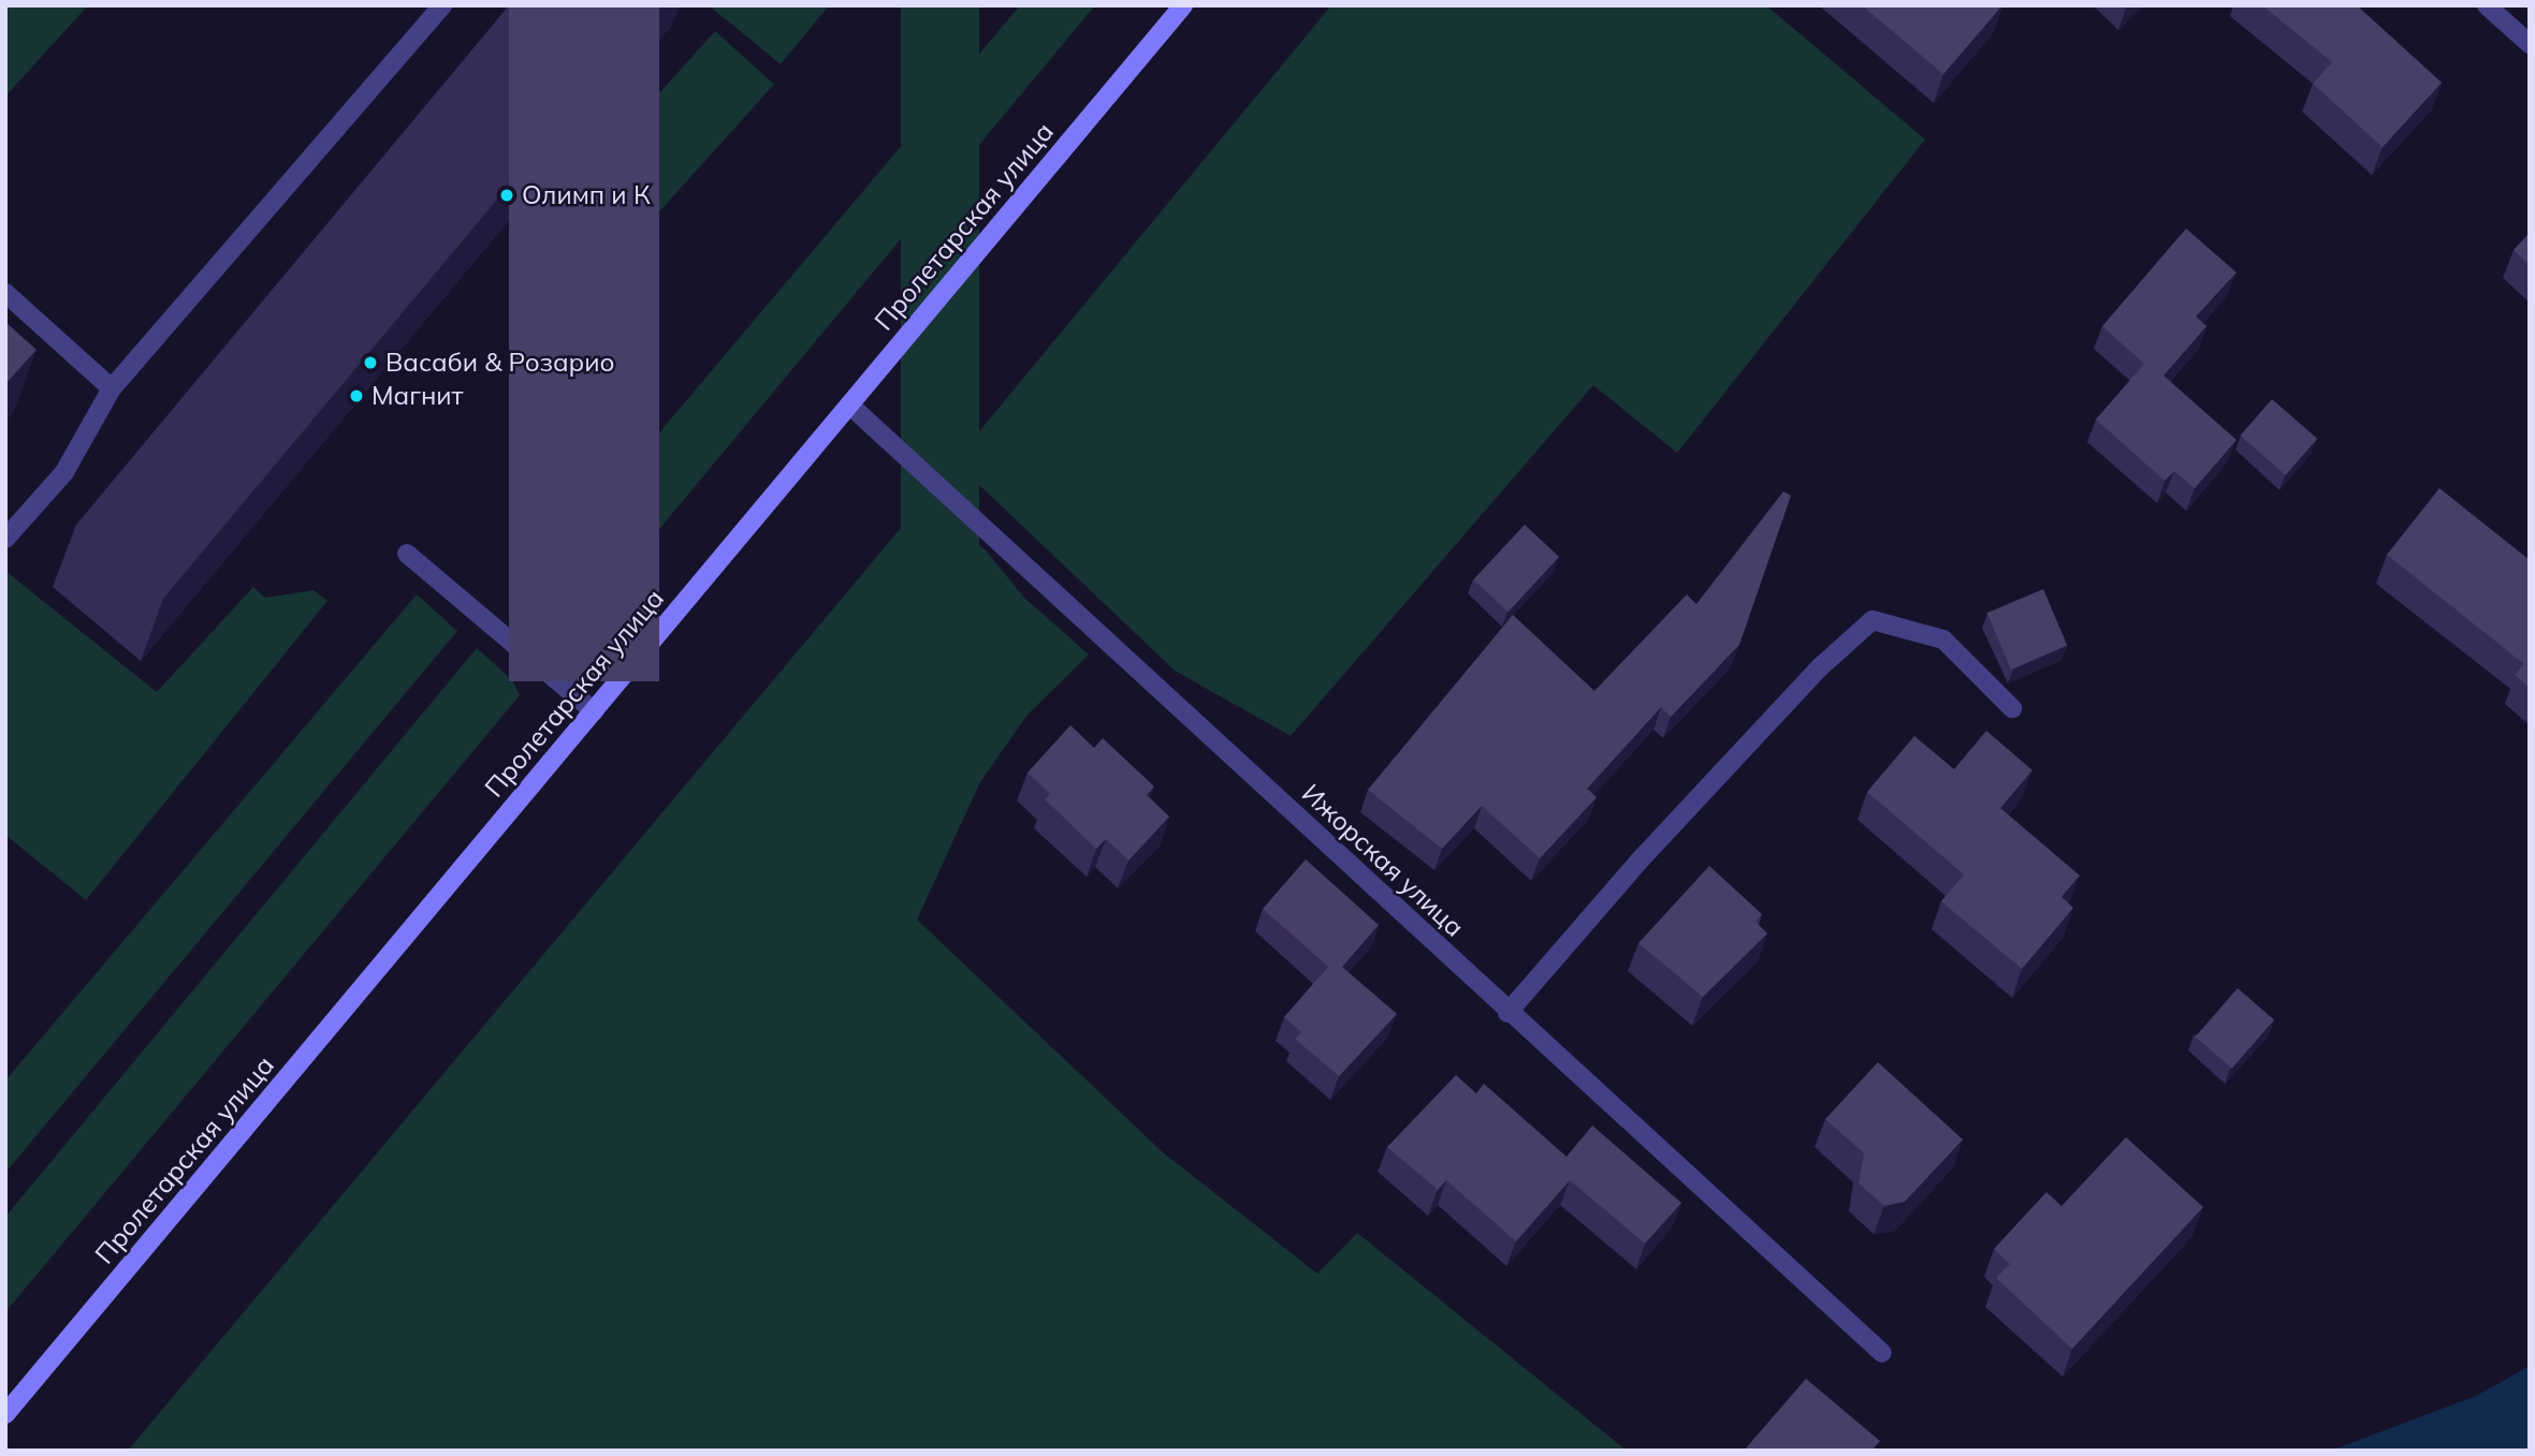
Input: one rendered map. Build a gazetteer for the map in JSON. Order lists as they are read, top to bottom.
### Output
{
  "streets": {
    "main road": ["Пролетарская улица"],
    "street": ["Ижорская улица"]
  },
  "crossings": [
    ["Пролетарская улица", "Ижорская улица"]
  ],
  "places": ["Олимп и К", "Васаби & Розарио", "Магнит"]
}
